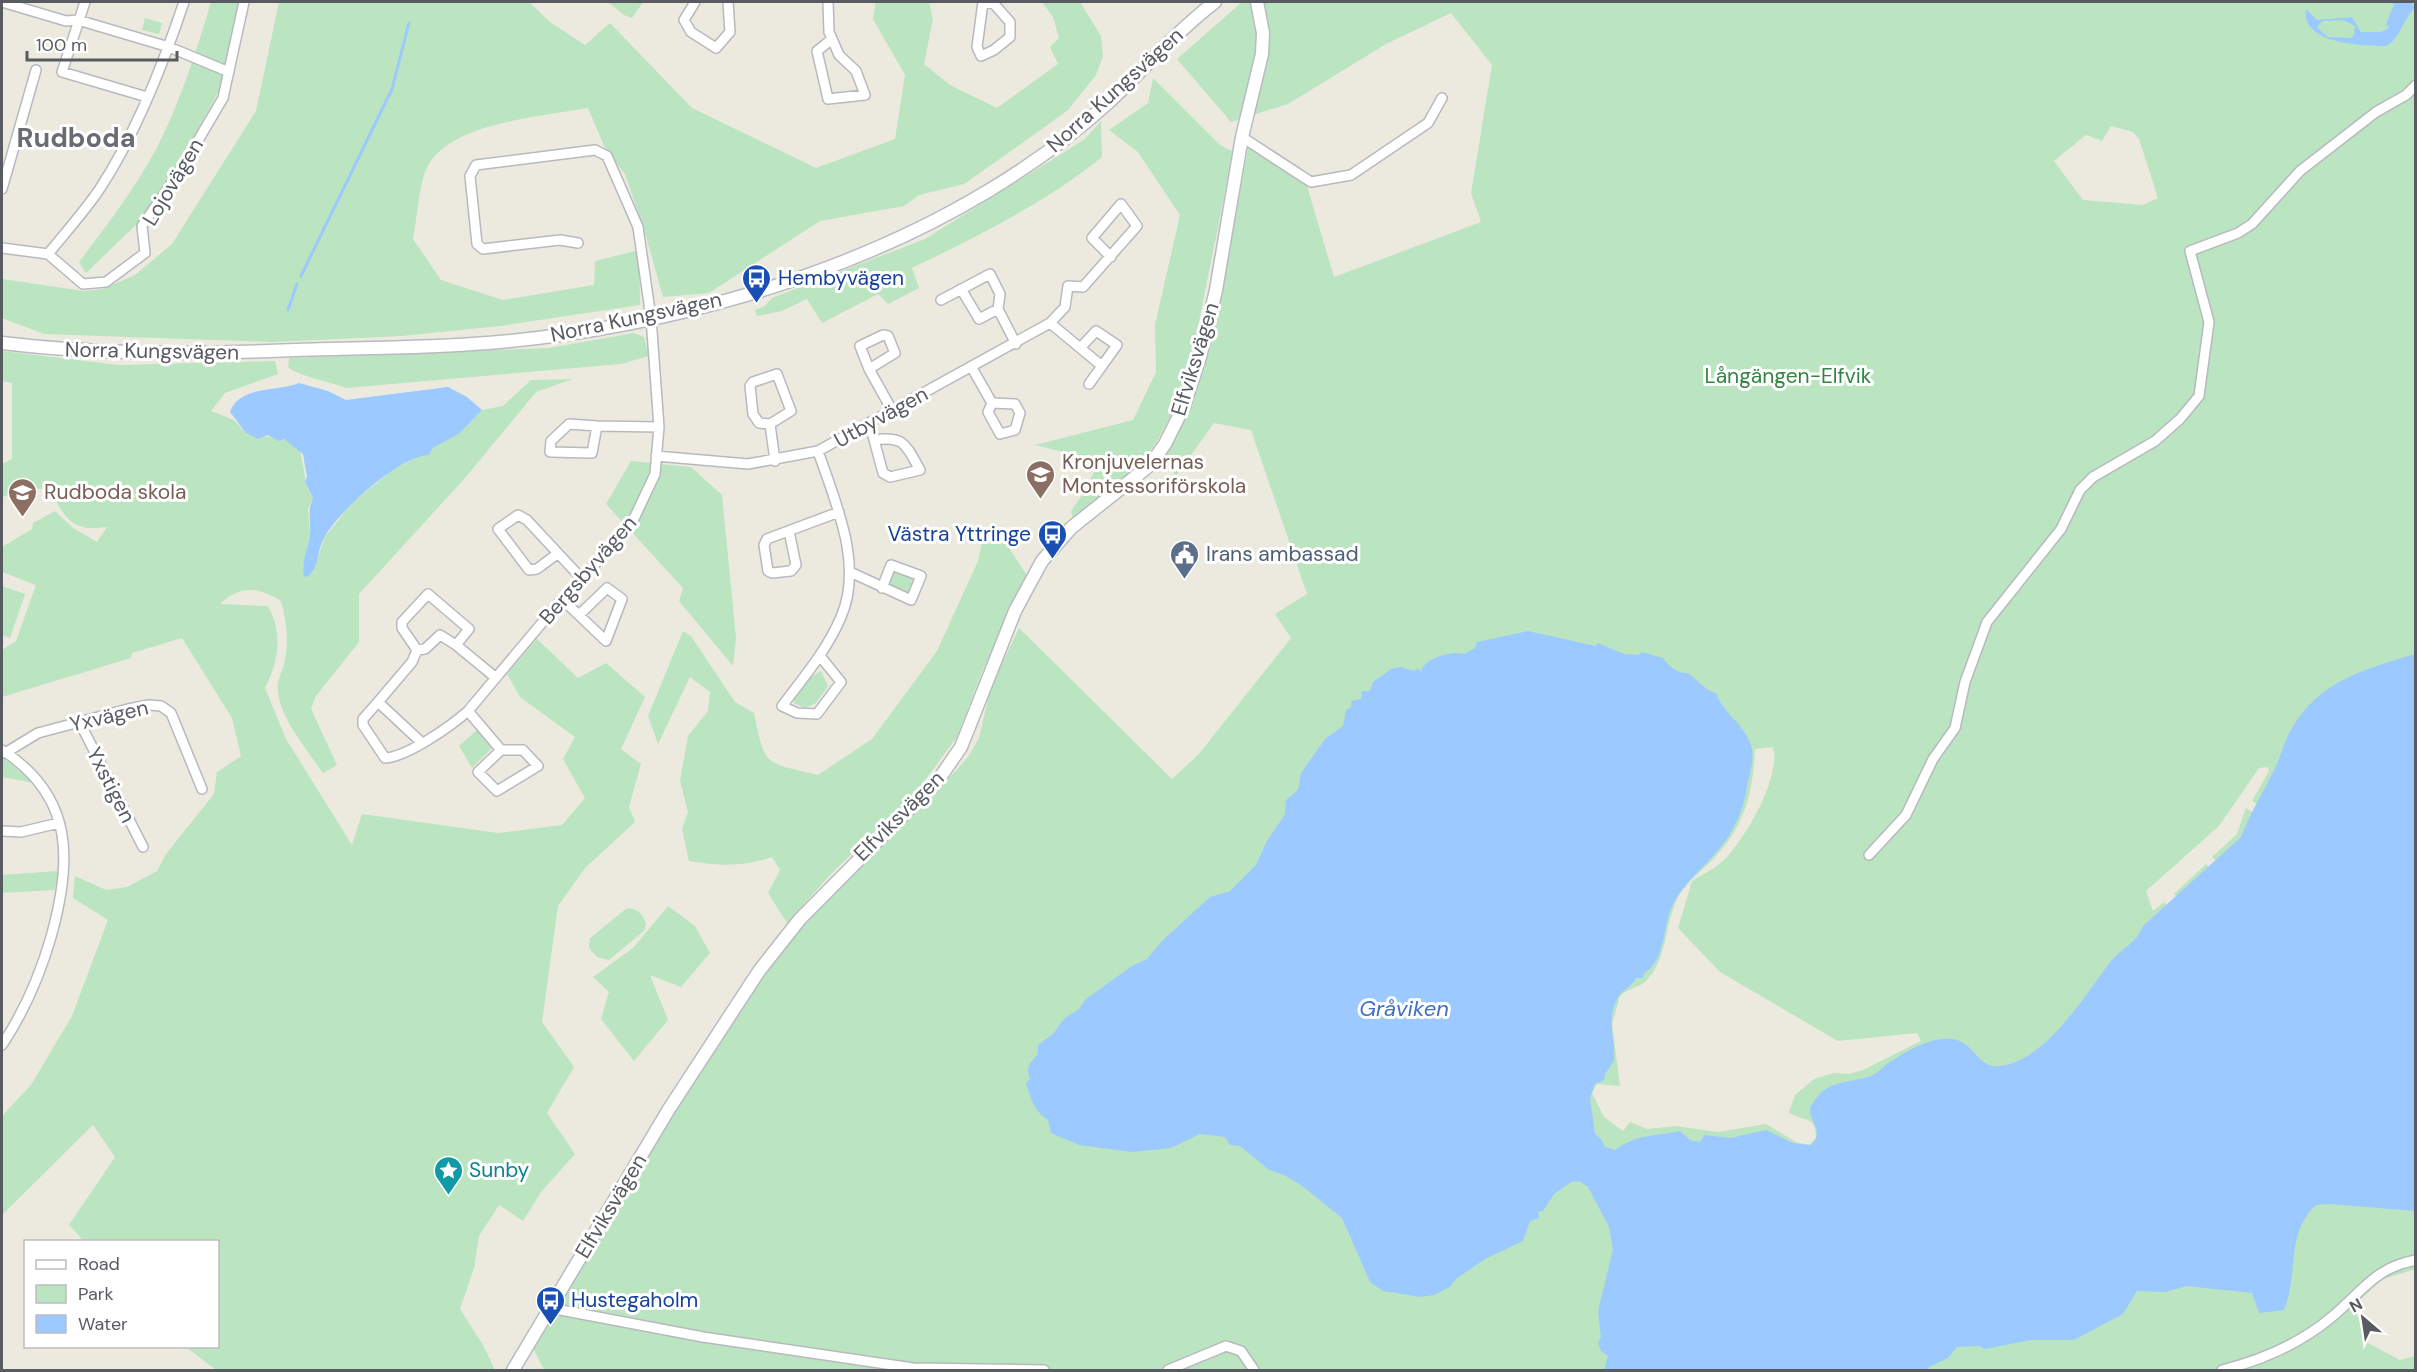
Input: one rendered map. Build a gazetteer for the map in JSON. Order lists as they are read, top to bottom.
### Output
{
  "streets": {
    "street": [
      "Norra Kungsvägen",
      "Lojovägen",
      "Elfviksvägen",
      "Utbyvägen",
      "Bergsbyvägen",
      "Yxvägen",
      "Yxstigen"
    ]
  },
  "crossings": [
    ["Norra Kungsvägen", "Bergsbyvägen"],
    ["Utbyvägen", "Bergsbyvägen"],
    ["Yxvägen", "Yxstigen"]
  ],
  "districts": ["Rudboda"],
  "water": ["Gråviken"],
  "parks": ["Långängen-Elfvik"],
  "places": {
    "bus stop": ["Hembyvägen", "Västra Yttringe", "Hustegaholm"],
    "school or university": ["Kronjuvelernas Montessoriförskola", "Rudboda skola"],
    "public building": ["Irans ambassad"],
    "place": ["Sunby"]
  },
  "legend": ["Road", "Park", "Water"],
  "scale_bar": "100 m",
  "north": "top left"
}
